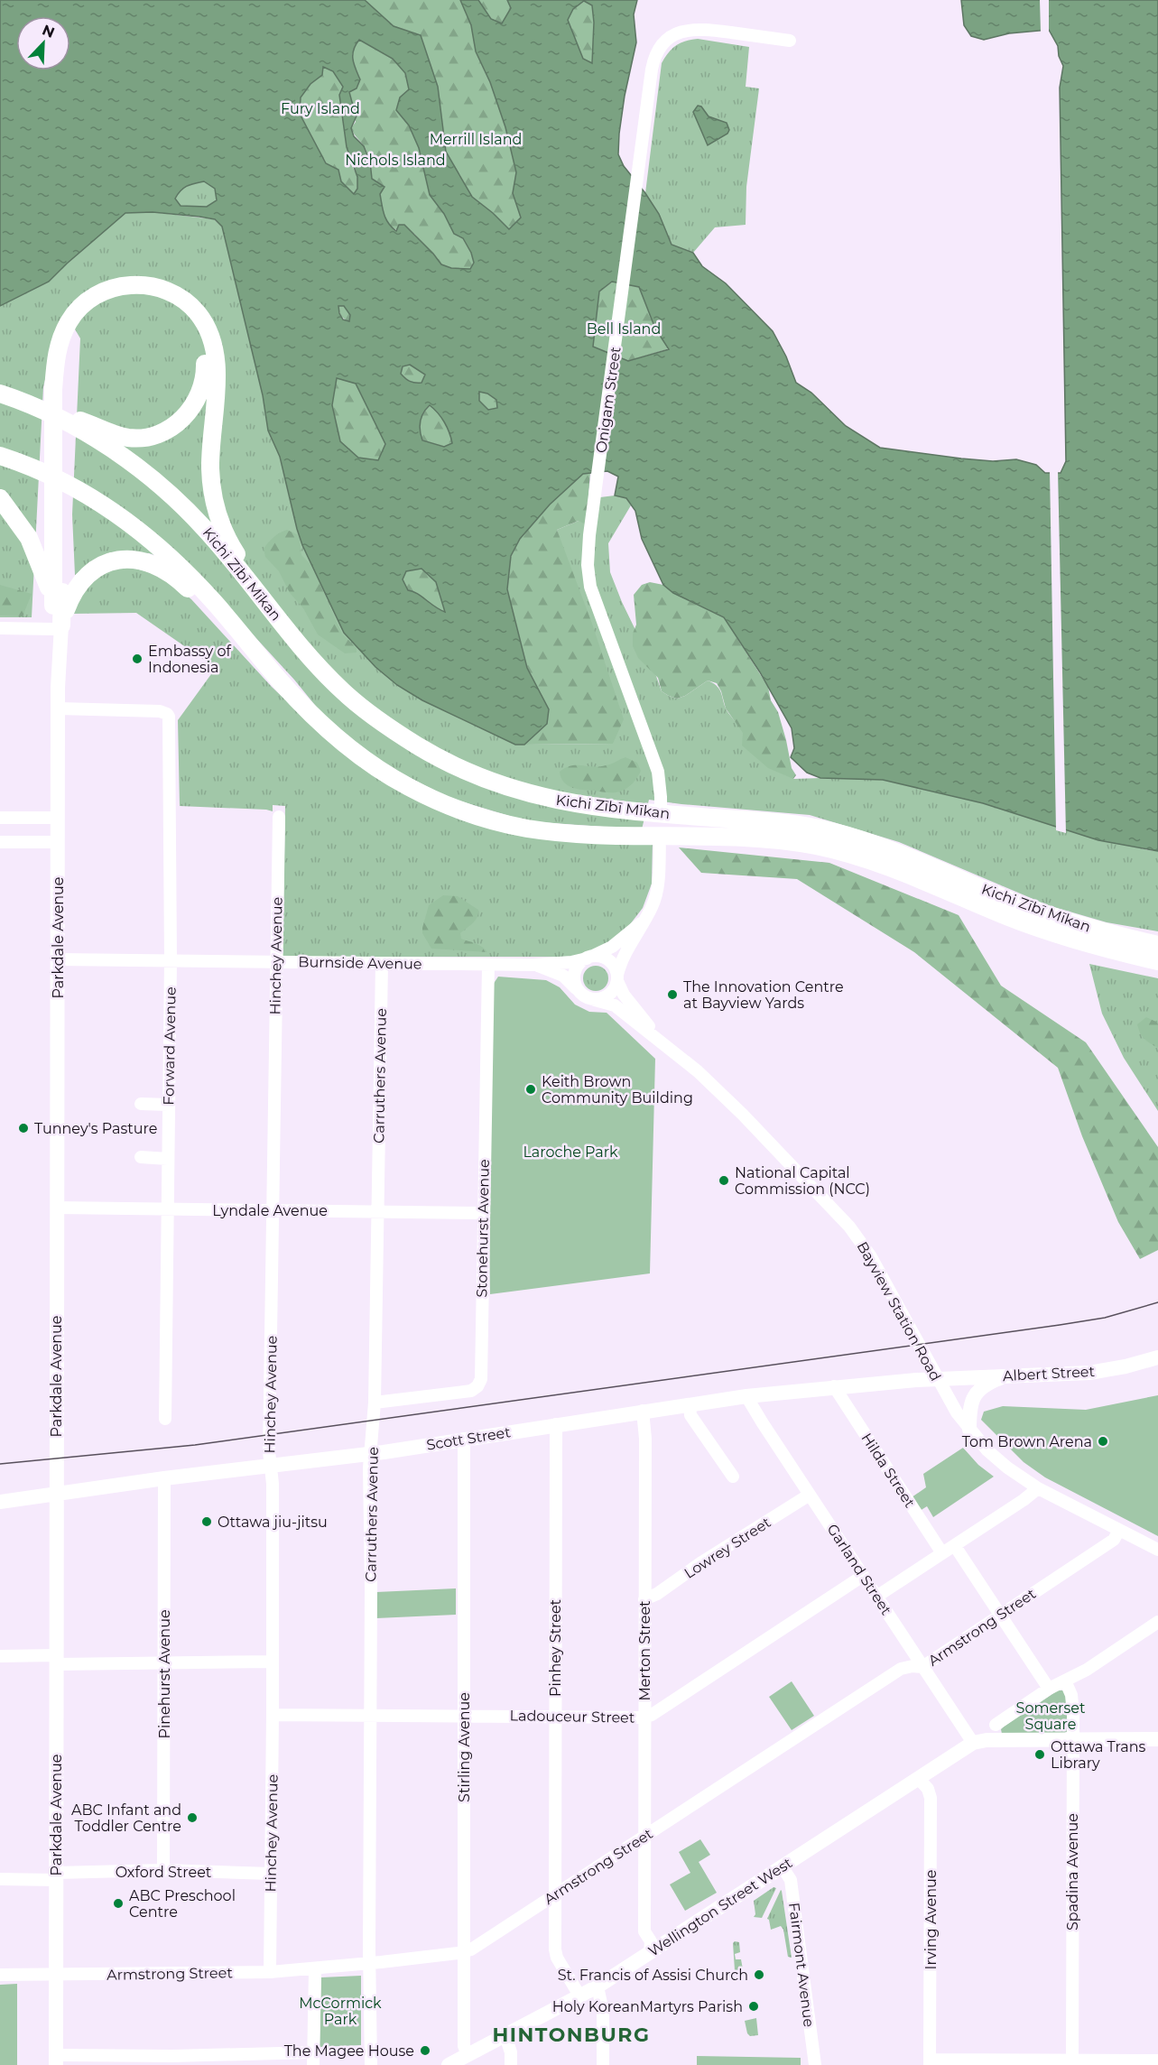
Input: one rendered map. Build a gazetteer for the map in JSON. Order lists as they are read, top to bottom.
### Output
{
  "streets": {
    "highway": ["Kichi Zībī Mīkan"],
    "main road": [
      "Parkdale Avenue",
      "Albert Street",
      "Scott Street",
      "Wellington Street West"
    ],
    "street": [
      "Onigam Street",
      "Hinchey Avenue",
      "Burnside Avenue",
      "Forward Avenue",
      "Carruthers Avenue",
      "Lyndale Avenue",
      "Stonehurst Avenue",
      "Bayview Station Road",
      "Hilda Street",
      "Lowrey Street",
      "Garland Street",
      "Armstrong Street",
      "Pinhey Street",
      "Merton Street",
      "Pinehurst Avenue",
      "Ladouceur Street",
      "Stirling Avenue",
      "Oxford Street",
      "Spadina Avenue",
      "Irving Avenue",
      "Fairmont Avenue"
    ]
  },
  "crossings": [
    ["Onigam Street", "Kichi Zībī Mīkan"],
    ["Parkdale Avenue", "Burnside Avenue"],
    ["Parkdale Avenue", "Forward Avenue"],
    ["Parkdale Avenue", "Lyndale Avenue"],
    ["Parkdale Avenue", "Scott Street"],
    ["Parkdale Avenue", "Armstrong Street"],
    ["Parkdale Avenue", "Oxford Street"],
    ["Hinchey Avenue", "Burnside Avenue"],
    ["Hinchey Avenue", "Lyndale Avenue"],
    ["Hinchey Avenue", "Scott Street"],
    ["Hinchey Avenue", "Armstrong Street"],
    ["Hinchey Avenue", "Ladouceur Street"],
    ["Hinchey Avenue", "Oxford Street"],
    ["Burnside Avenue", "Forward Avenue"],
    ["Burnside Avenue", "Carruthers Avenue"],
    ["Burnside Avenue", "Stonehurst Avenue"],
    ["Burnside Avenue", "Bayview Station Road"],
    ["Forward Avenue", "Lyndale Avenue"],
    ["Carruthers Avenue", "Lyndale Avenue"],
    ["Carruthers Avenue", "Stonehurst Avenue"],
    ["Carruthers Avenue", "Scott Street"],
    ["Carruthers Avenue", "Armstrong Street"],
    ["Carruthers Avenue", "Ladouceur Street"],
    ["Lyndale Avenue", "Stonehurst Avenue"],
    ["Bayview Station Road", "Albert Street"],
    ["Bayview Station Road", "Scott Street"],
    ["Bayview Station Road", "Armstrong Street"],
    ["Albert Street", "Scott Street"],
    ["Scott Street", "Hilda Street"],
    ["Scott Street", "Garland Street"],
    ["Scott Street", "Pinhey Street"],
    ["Scott Street", "Merton Street"],
    ["Scott Street", "Pinehurst Avenue"],
    ["Scott Street", "Stirling Avenue"],
    ["Lowrey Street", "Garland Street"],
    ["Lowrey Street", "Merton Street"],
    ["Garland Street", "Armstrong Street"],
    ["Garland Street", "Ladouceur Street"],
    ["Garland Street", "Wellington Street West"],
    ["Armstrong Street", "Pinhey Street"],
    ["Armstrong Street", "Merton Street"],
    ["Armstrong Street", "Stirling Avenue"],
    ["Pinhey Street", "Ladouceur Street"],
    ["Pinhey Street", "Wellington Street West"],
    ["Merton Street", "Ladouceur Street"],
    ["Merton Street", "Wellington Street West"],
    ["Pinehurst Avenue", "Oxford Street"],
    ["Ladouceur Street", "Stirling Avenue"],
    ["Stirling Avenue", "Wellington Street West"],
    ["Wellington Street West", "Irving Avenue"],
    ["Wellington Street West", "Fairmont Avenue"]
  ],
  "districts": ["HINTONBURG"],
  "parks": [
    "Fury Island",
    "Merrill Island",
    "Nichols Island",
    "Bell Island",
    "Laroche Park",
    "Somerset Square",
    "McCormick Park"
  ],
  "places": [
    "Embassy of Indonesia",
    "The Innovation Centre at Bayview Yards",
    "Keith Brown Community Building",
    "Tunney's Pasture",
    "National Capital Commission (NCC)",
    "Tom Brown Arena",
    "Ottawa jiu-jitsu",
    "Ottawa Trans Library",
    "ABC Infant and Toddler Centre",
    "ABC Preschool Centre",
    "St. Francis of Assisi Church",
    "Holy KoreanMartyrs Parish",
    "The Magee House"
  ],
  "north": "top right"
}
